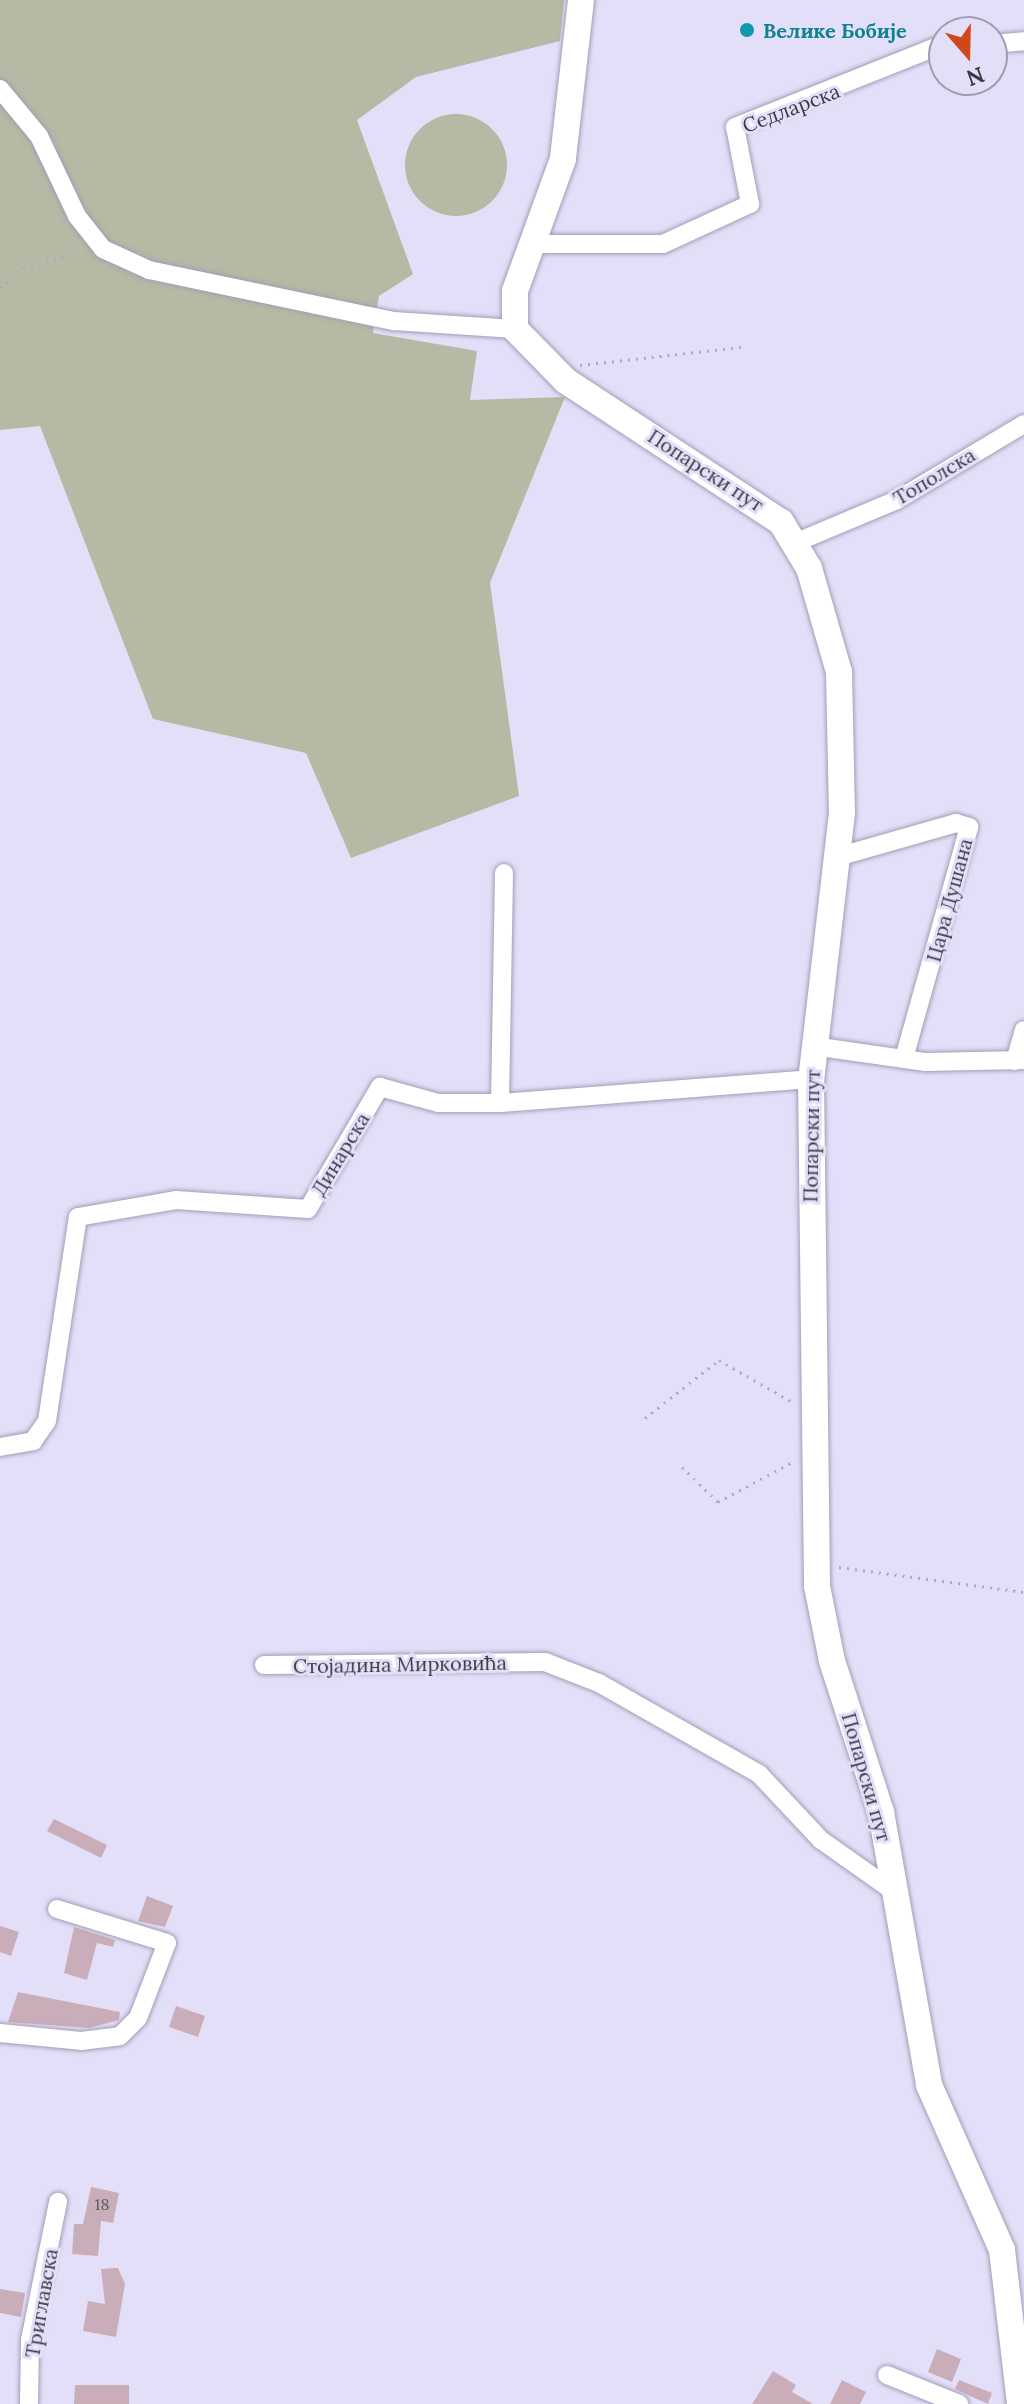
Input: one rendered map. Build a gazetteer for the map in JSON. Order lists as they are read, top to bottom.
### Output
{
  "streets": {
    "street": [
      "Седларска",
      "Попарски пут",
      "Тополска",
      "Цара Душана",
      "Динарска",
      "Стојадина Мирковића",
      "Триглавска"
    ]
  },
  "crossings": [
    ["Попарски пут", "Тополска"],
    ["Попарски пут", "Цара Душана"],
    ["Попарски пут", "Динарска"],
    ["Попарски пут", "Стојадина Мирковића"]
  ],
  "places": ["Велике Бобије"],
  "house_numbers": ["18"],
  "north": "bottom"
}
